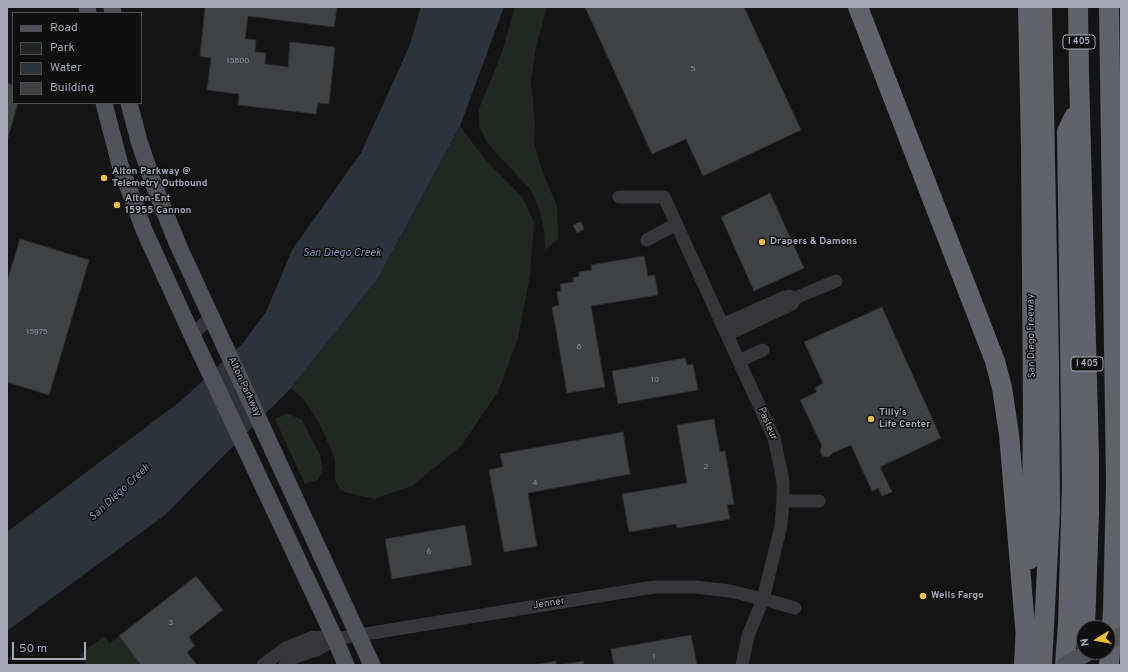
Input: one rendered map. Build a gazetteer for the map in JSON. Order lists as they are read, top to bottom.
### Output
{
  "streets": {
    "highway": ["I 405", "San Diego Freeway"],
    "main road": ["Alton Parkway"],
    "street": ["Pasteur", "Jenner"]
  },
  "crossings": [
    ["Alton Parkway", "Jenner"],
    ["Pasteur", "Jenner"]
  ],
  "water": ["San Diego Creek"],
  "places": [
    "Alton Parkway @ Telemetry Outbound",
    "Alton-Ent 15955 Cannon",
    "Drapers & Damons",
    "Tilly's Life Center",
    "Wells Fargo"
  ],
  "house_numbers": [
    "15800",
    "5",
    "15975",
    "8",
    "10",
    "2",
    "4",
    "6",
    "3",
    "1"
  ],
  "legend": [
    "Road",
    "Park",
    "Water",
    "Building"
  ],
  "scale_bar": "50 m",
  "north": "left"
}
